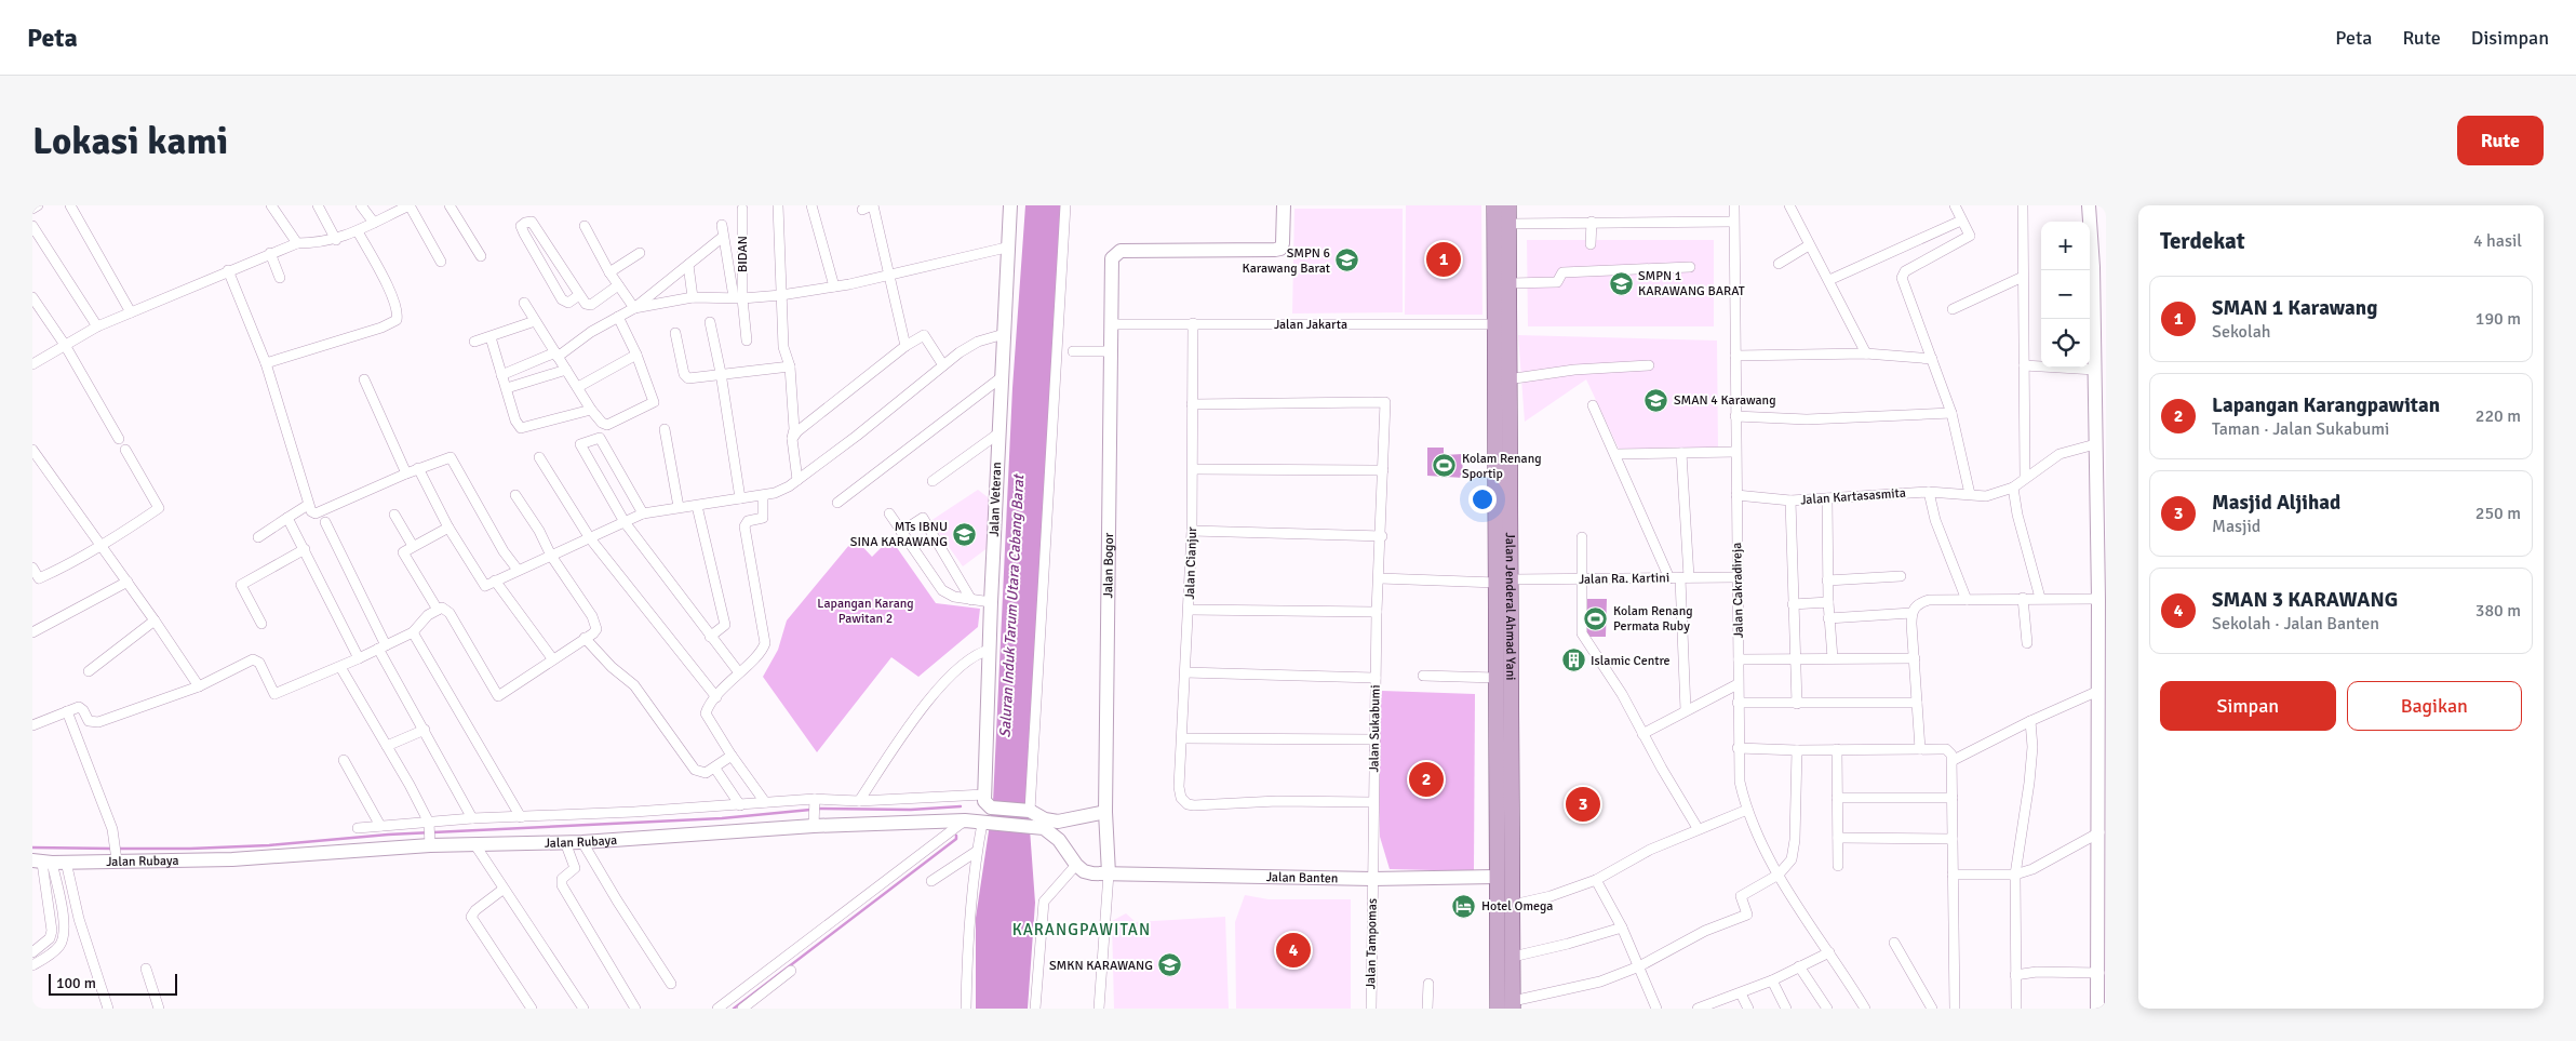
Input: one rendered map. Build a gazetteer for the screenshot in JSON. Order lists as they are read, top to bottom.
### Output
{
  "streets": {
    "main road": ["Jalan Jenderal Ahmad Yani"],
    "street": [
      "BIDAN",
      "Jalan Jakarta",
      "Jalan Kartasasmita",
      "Jalan Veteran",
      "Jalan Cianjur",
      "Jalan Bogor",
      "Jalan Ra. Kartini",
      "Jalan Cakradireja",
      "Jalan Sukabumi",
      "Jalan Rubaya",
      "Jalan Banten",
      "Jalan Tampomas"
    ]
  },
  "crossings": [
    ["Jalan Jakarta", "Jalan Cianjur"],
    ["Jalan Jakarta", "Jalan Bogor"],
    ["Jalan Jakarta", "Jalan Jenderal Ahmad Yani"],
    ["Jalan Kartasasmita", "Jalan Cakradireja"],
    ["Jalan Cianjur", "Jalan Sukabumi"],
    ["Jalan Bogor", "Jalan Banten"],
    ["Jalan Ra. Kartini", "Jalan Cakradireja"],
    ["Jalan Ra. Kartini", "Jalan Jenderal Ahmad Yani"],
    ["Jalan Ra. Kartini", "Jalan Sukabumi"],
    ["Jalan Jenderal Ahmad Yani", "Jalan Banten"],
    ["Jalan Sukabumi", "Jalan Banten"],
    ["Jalan Sukabumi", "Jalan Tampomas"],
    ["Jalan Banten", "Jalan Tampomas"]
  ],
  "districts": ["KARANGPAWITAN"],
  "water": ["Saluran Induk Tarum Utara Cabang Barat"],
  "parks": ["Lapangan Karang Pawitan 2"],
  "places": {
    "school or university": [
      "SMPN 6 Karawang Barat",
      "SMPN 1 KARAWANG BARAT",
      "SMAN 4 Karawang",
      "MTs IBNU SINA KARAWANG",
      "SMKN KARAWANG"
    ],
    "sports": ["Kolam Renang Sportip", "Kolam Renang Permata Ruby"],
    "building": ["Islamic Centre"],
    "hotel": ["Hotel Omega"]
  },
  "scale_bar": "100 m",
  "page": {
    "header": "Peta",
    "nav": ["Peta", "Rute", "Disimpan"],
    "buttons": [
      "Rute",
      ["Simpan", "Bagikan"]
    ],
    "title": "Lokasi kami",
    "heading": ["Terdekat", "4 hasil"],
    "map_buttons": ["+", "−"],
    "pins": [
      "1",
      "2",
      "3",
      "4"
    ],
    "list": [
      {
        "mark": "1",
        "name": "SMAN 1 Karawang",
        "note": "Sekolah",
        "value": "190 m"
      },
      {
        "mark": "2",
        "name": "Lapangan Karangpawitan",
        "note": "Taman · Jalan Sukabumi",
        "value": "220 m"
      },
      {
        "mark": "3",
        "name": "Masjid Aljihad",
        "note": "Masjid",
        "value": "250 m"
      },
      {
        "mark": "4",
        "name": "SMAN 3 KARAWANG",
        "note": "Sekolah · Jalan Banten",
        "value": "380 m"
      }
    ],
    "scale": "100 m"
  }
}
